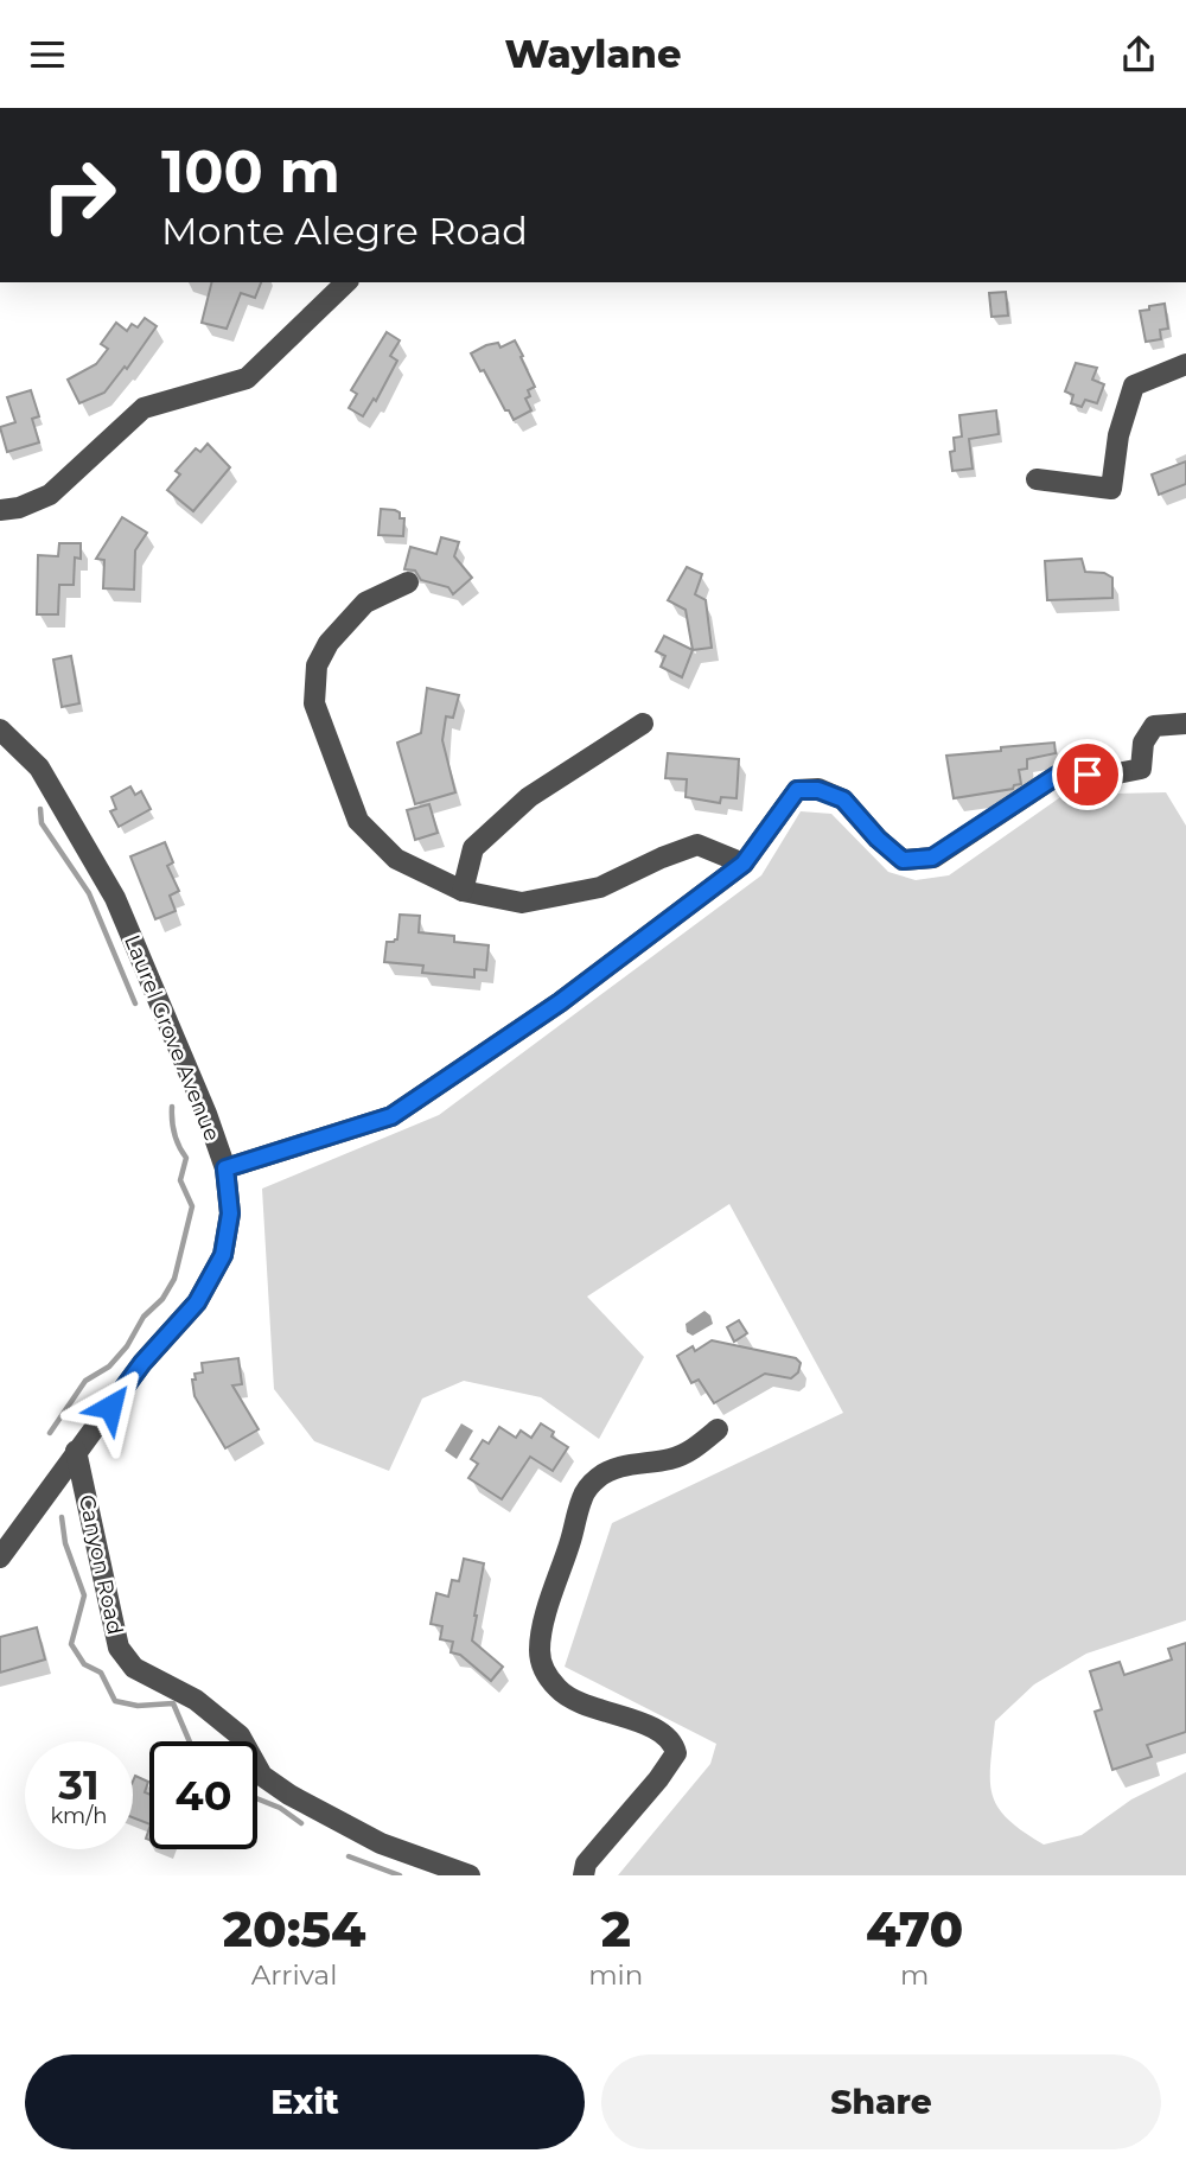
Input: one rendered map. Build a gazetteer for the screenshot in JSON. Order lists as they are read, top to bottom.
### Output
{
  "streets": {
    "street": ["Laurel Grove Avenue", "Canyon Road"]
  },
  "crossings": [
    ["Laurel Grove Avenue", "Canyon Road"]
  ],
  "page": {
    "header": "Waylane",
    "turn": ["100 m", "Monte Alegre Road"],
    "speed": "31 km/h",
    "limit": "40",
    "eta": [
      "20:54",
      "Arrival",
      "2",
      "min",
      "470",
      "m"
    ],
    "buttons": ["Exit", "Share"]
  }
}
